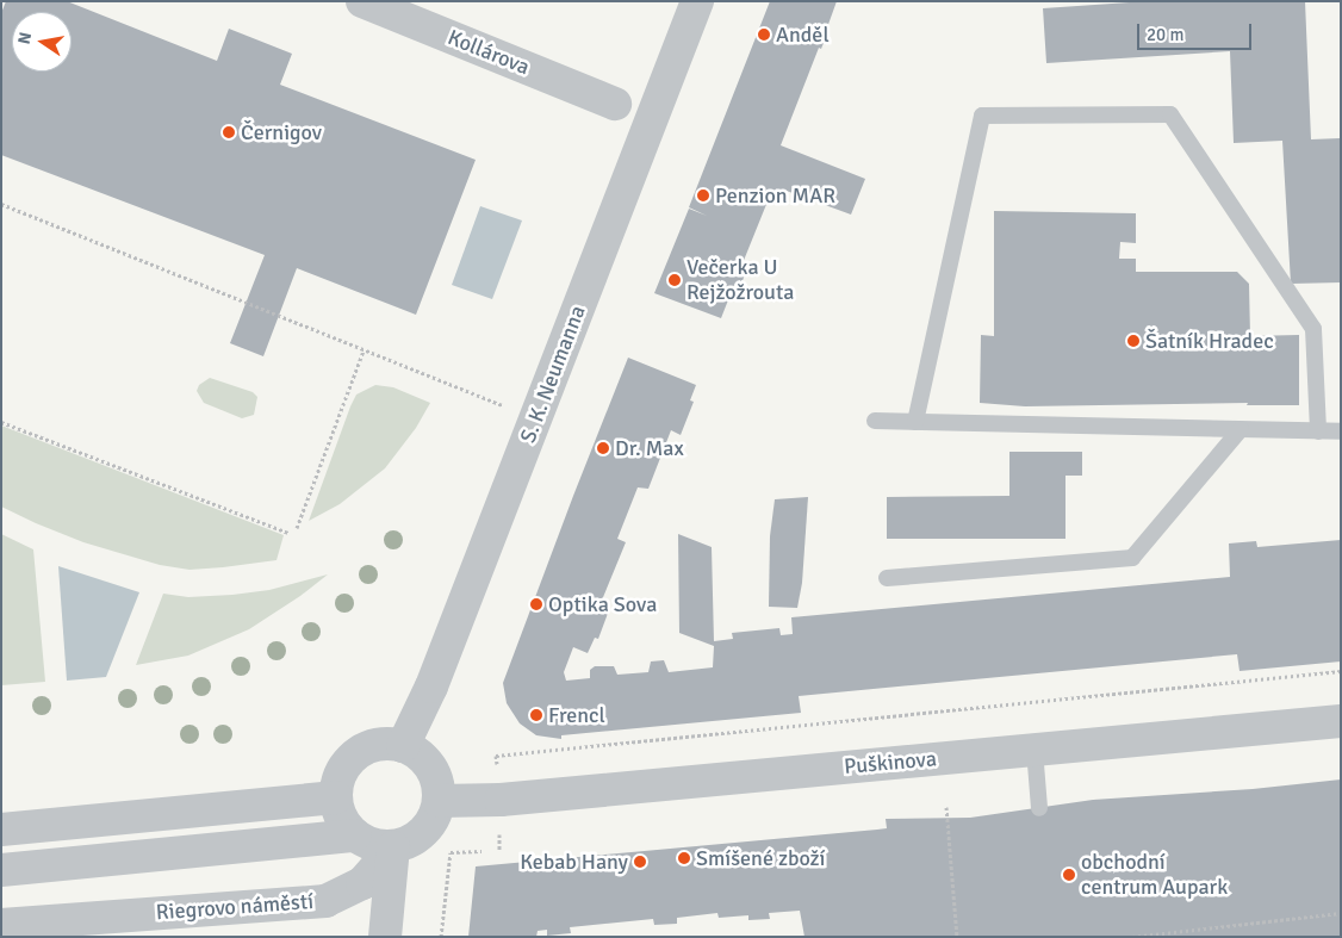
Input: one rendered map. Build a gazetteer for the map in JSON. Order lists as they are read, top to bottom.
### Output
{
  "streets": {
    "street": [
      "Kollárova",
      "S. K. Neumanna",
      "Puškinova",
      "Riegrovo náměstí"
    ]
  },
  "crossings": [
    ["S. K. Neumanna", "Puškinova"],
    ["S. K. Neumanna", "Riegrovo náměstí"],
    ["Puškinova", "Riegrovo náměstí"]
  ],
  "places": [
    "Anděl",
    "Černigov",
    "Penzion MAR",
    "Večerka U Rejžožrouta",
    "Šatník Hradec",
    "Dr. Max",
    "Optika Sova",
    "Frencl",
    "Smíšené zboží",
    "Kebab Hany",
    "obchodní centrum Aupark"
  ],
  "scale_bar": "20 m",
  "north": "left"
}
